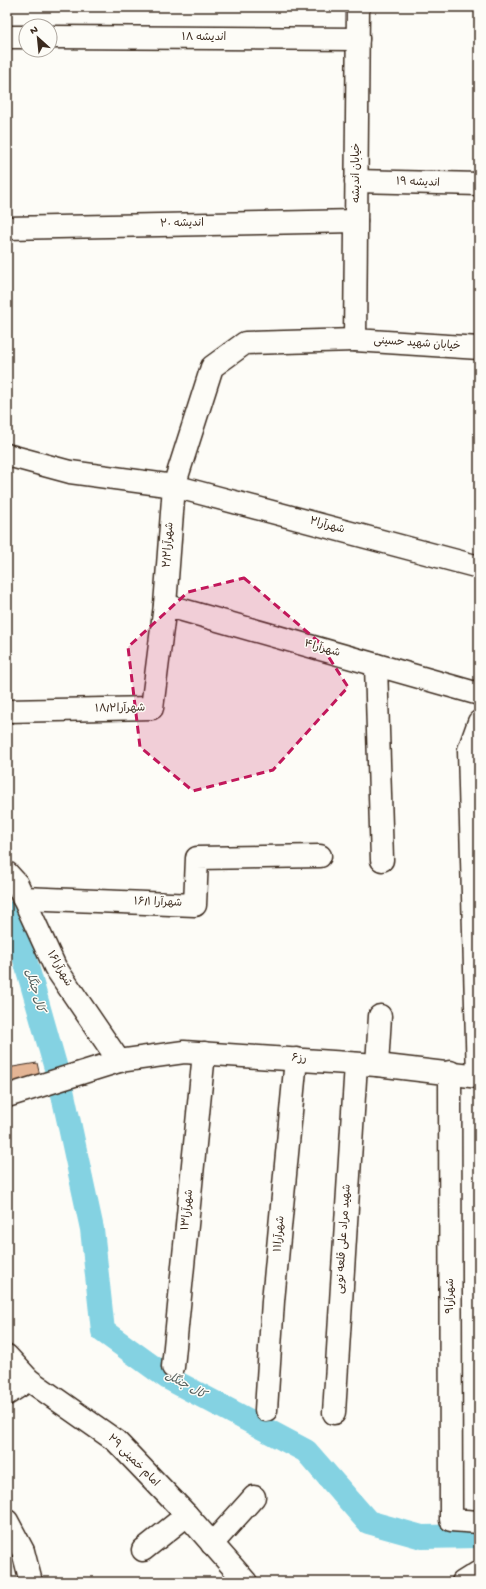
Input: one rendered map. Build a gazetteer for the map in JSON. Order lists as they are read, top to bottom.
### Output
{
  "streets": {
    "street": [
      "اندیشه ۱۸",
      "خیابان اندیشه",
      "اندیشه ۱۹",
      "اندیشه ۲۰",
      "خیابان شهید حسینی",
      "شهرآرا۲",
      "شهرآرا۲/۲",
      "شهرآرا۴",
      "شهرآرا۱۸/۲",
      "شهرآرا ۱۶/۱",
      "شهرآرا۱۶",
      "رز۶",
      "شهرآرا۱۳",
      "شهرآرا۱۱",
      "شهید مراد علی قلعه نویی",
      "شهرآرا۹",
      "امام خمینی ۲۹"
    ]
  },
  "crossings": [
    ["اندیشه ۱۸", "خیابان اندیشه"],
    ["خیابان اندیشه", "اندیشه ۱۹"],
    ["خیابان اندیشه", "اندیشه ۲۰"],
    ["خیابان اندیشه", "خیابان شهید حسینی"],
    ["خیابان شهید حسینی", "شهرآرا۲"],
    ["خیابان شهید حسینی", "شهرآرا۲/۲"],
    ["شهرآرا۲", "شهرآرا۲/۲"],
    ["شهرآرا۲/۲", "شهرآرا۴"],
    ["شهرآرا۲/۲", "شهرآرا۱۸/۲"],
    ["شهرآرا۴", "شهرآرا۱۸/۲"],
    ["شهرآرا ۱۶/۱", "شهرآرا۱۶"],
    ["شهرآرا۱۶", "رز۶"],
    ["رز۶", "شهرآرا۱۳"],
    ["رز۶", "شهرآرا۱۱"],
    ["رز۶", "شهید مراد علی قلعه نویی"],
    ["رز۶", "شهرآرا۹"]
  ],
  "water": ["کال جنگل"],
  "north": "top left"
}
